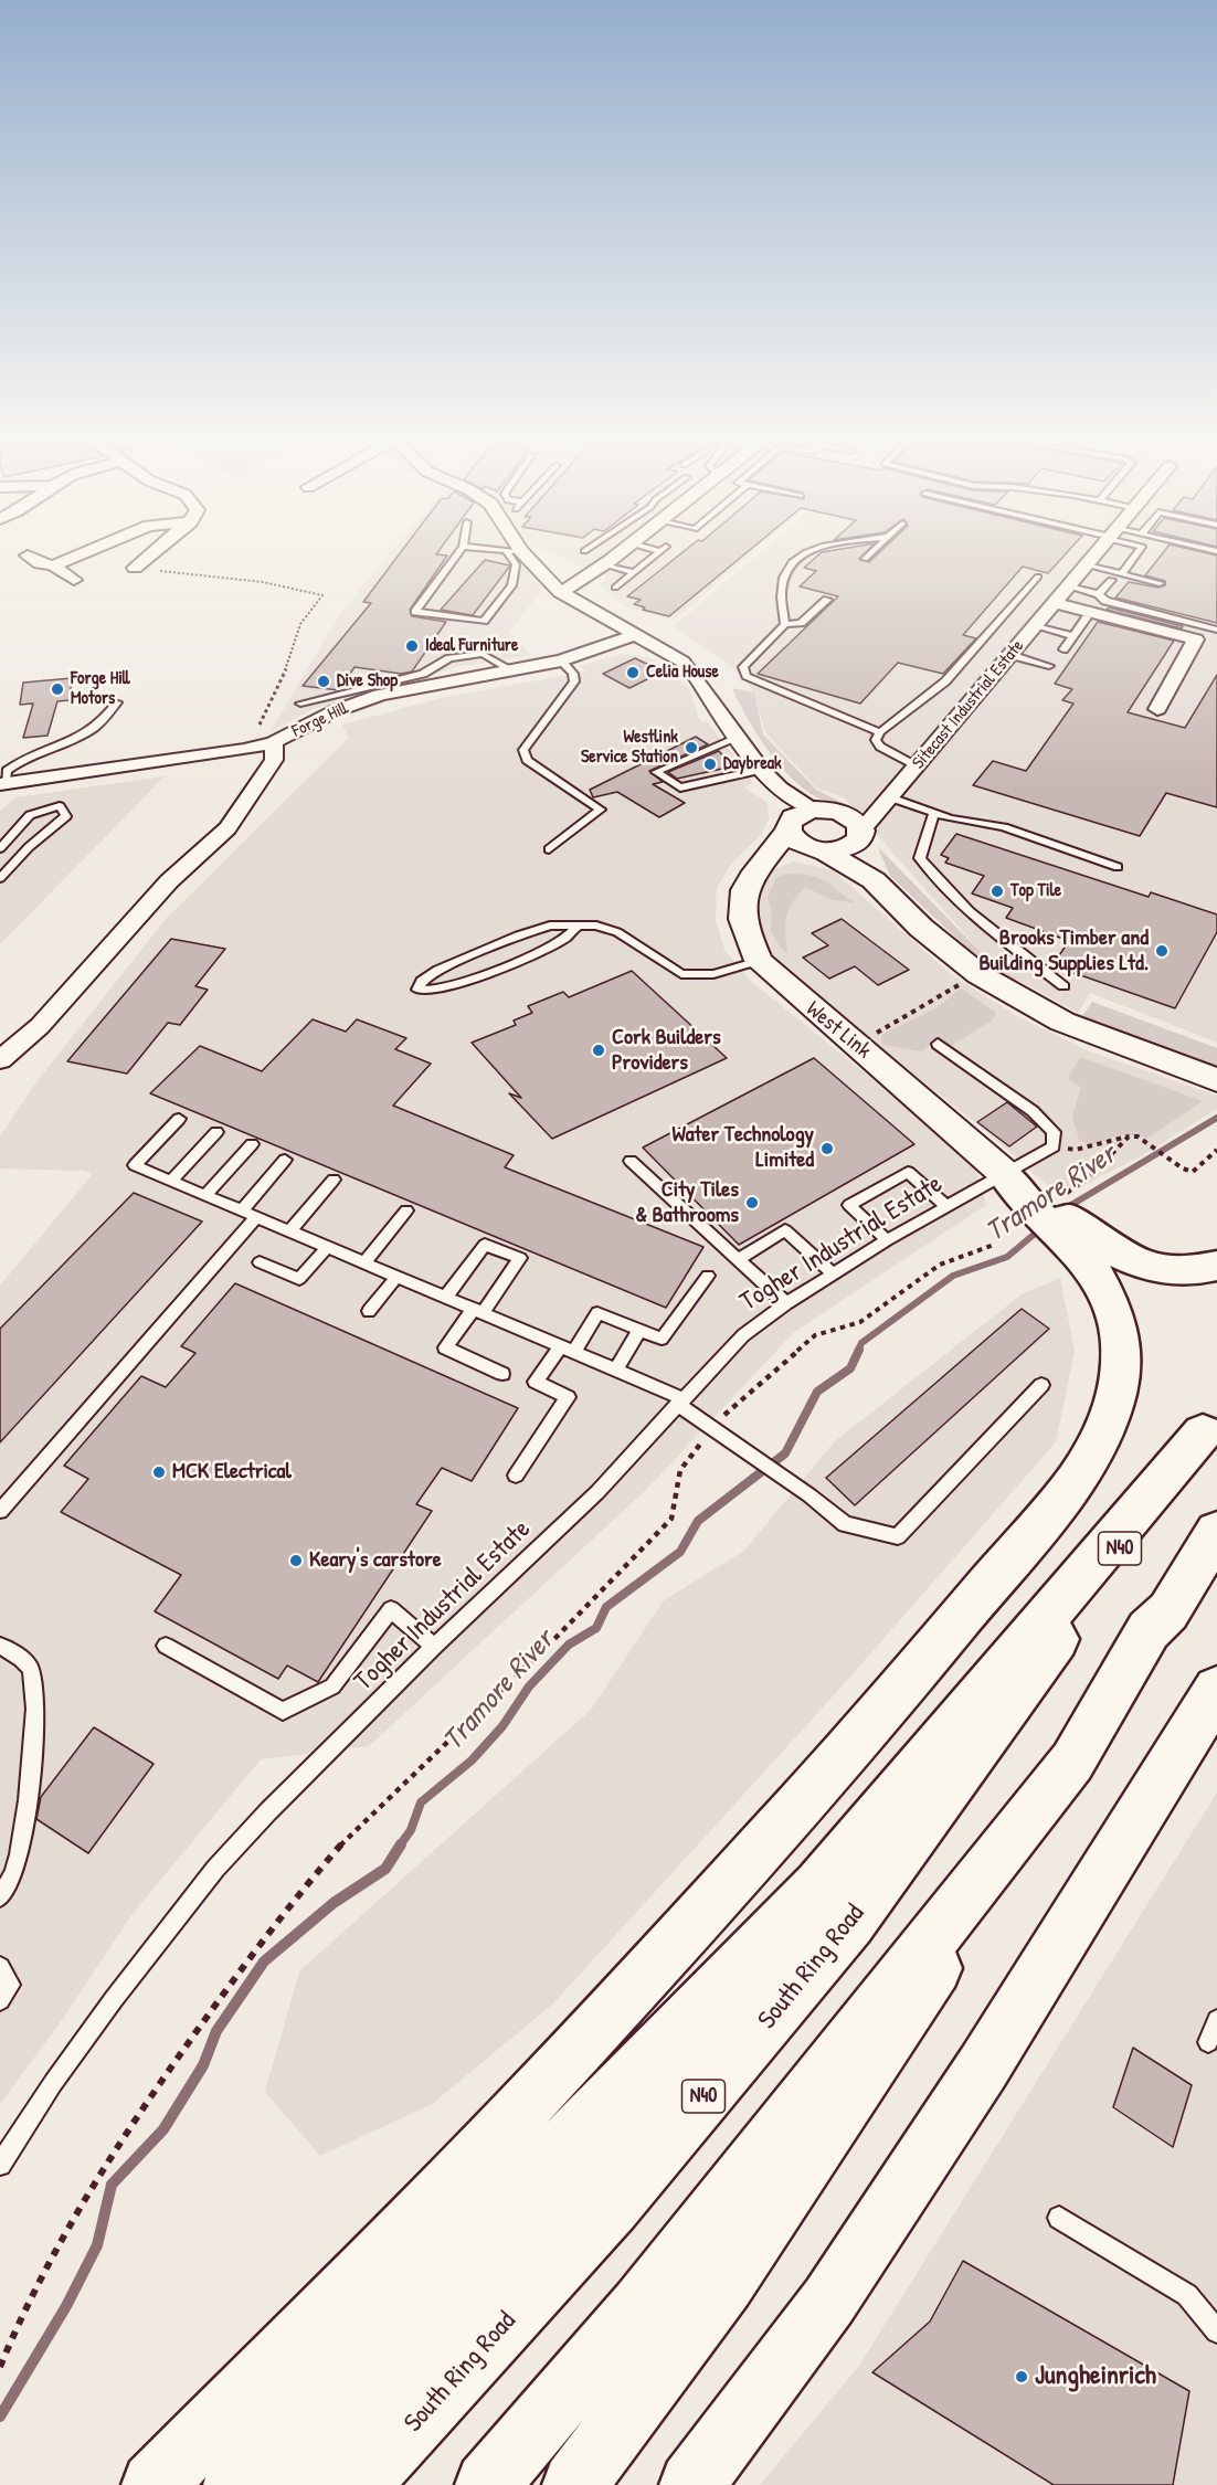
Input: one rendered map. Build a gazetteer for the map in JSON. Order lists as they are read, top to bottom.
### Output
{
  "streets": {
    "highway": ["N40", "South Ring Road"],
    "street": ["Sitecast Industrial Estate", "Forge Hill", "West Link"],
    "lane": ["Togher Industrial Estate"]
  },
  "crossings": [
    ["West Link", "Togher Industrial Estate"]
  ],
  "water": ["Tramore River"],
  "places": [
    "Ideal Furniture",
    "Celia House",
    "Dive Shop",
    "Forge Hill Motors",
    "Westlink Service Station",
    "Daybreak",
    "Top Tile",
    "Brooks Timber and Building Supplies Ltd.",
    "Cork Builders Providers",
    "Water Technology Limited",
    "City Tiles & Bathrooms",
    "MCK Electrical",
    "Keary's carstore",
    "Jungheinrich"
  ]
}
